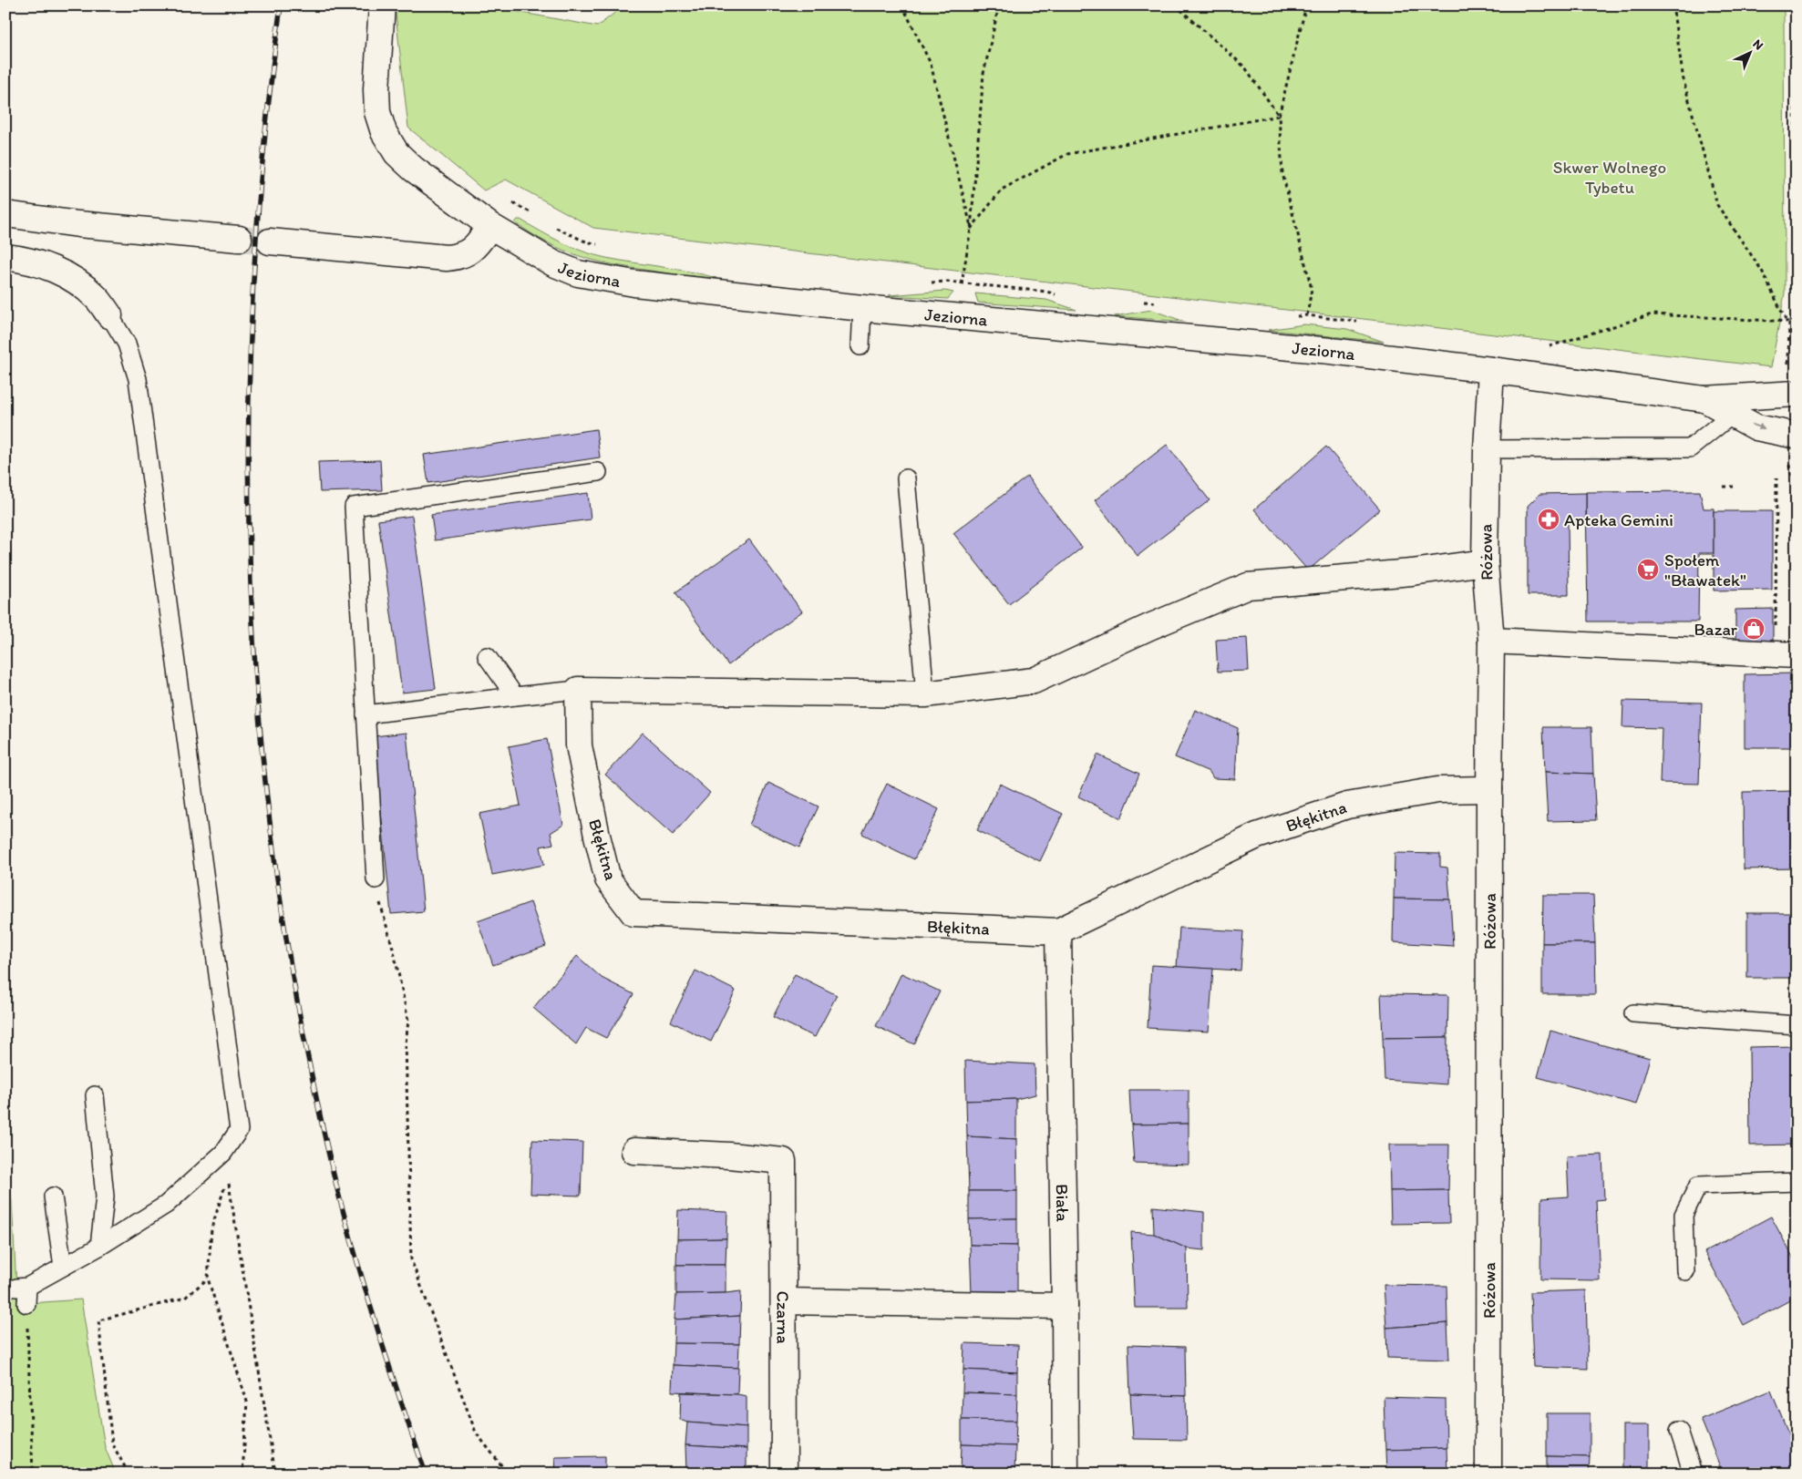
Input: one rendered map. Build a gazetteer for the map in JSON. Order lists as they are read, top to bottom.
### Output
{
  "streets": {
    "street": [
      "Jeziorna",
      "Różowa",
      "Błękitna",
      "Biała",
      "Czarna"
    ]
  },
  "crossings": [
    ["Jeziorna", "Różowa"],
    ["Różowa", "Błękitna"],
    ["Błękitna", "Biała"]
  ],
  "parks": ["Skwer Wolnego Tybetu"],
  "places": {
    "pharmacy": ["Apteka Gemini"],
    "supermarket": ["Społem \"Bławatek\""],
    "shop": ["Bazar"]
  },
  "north": "top right"
}
